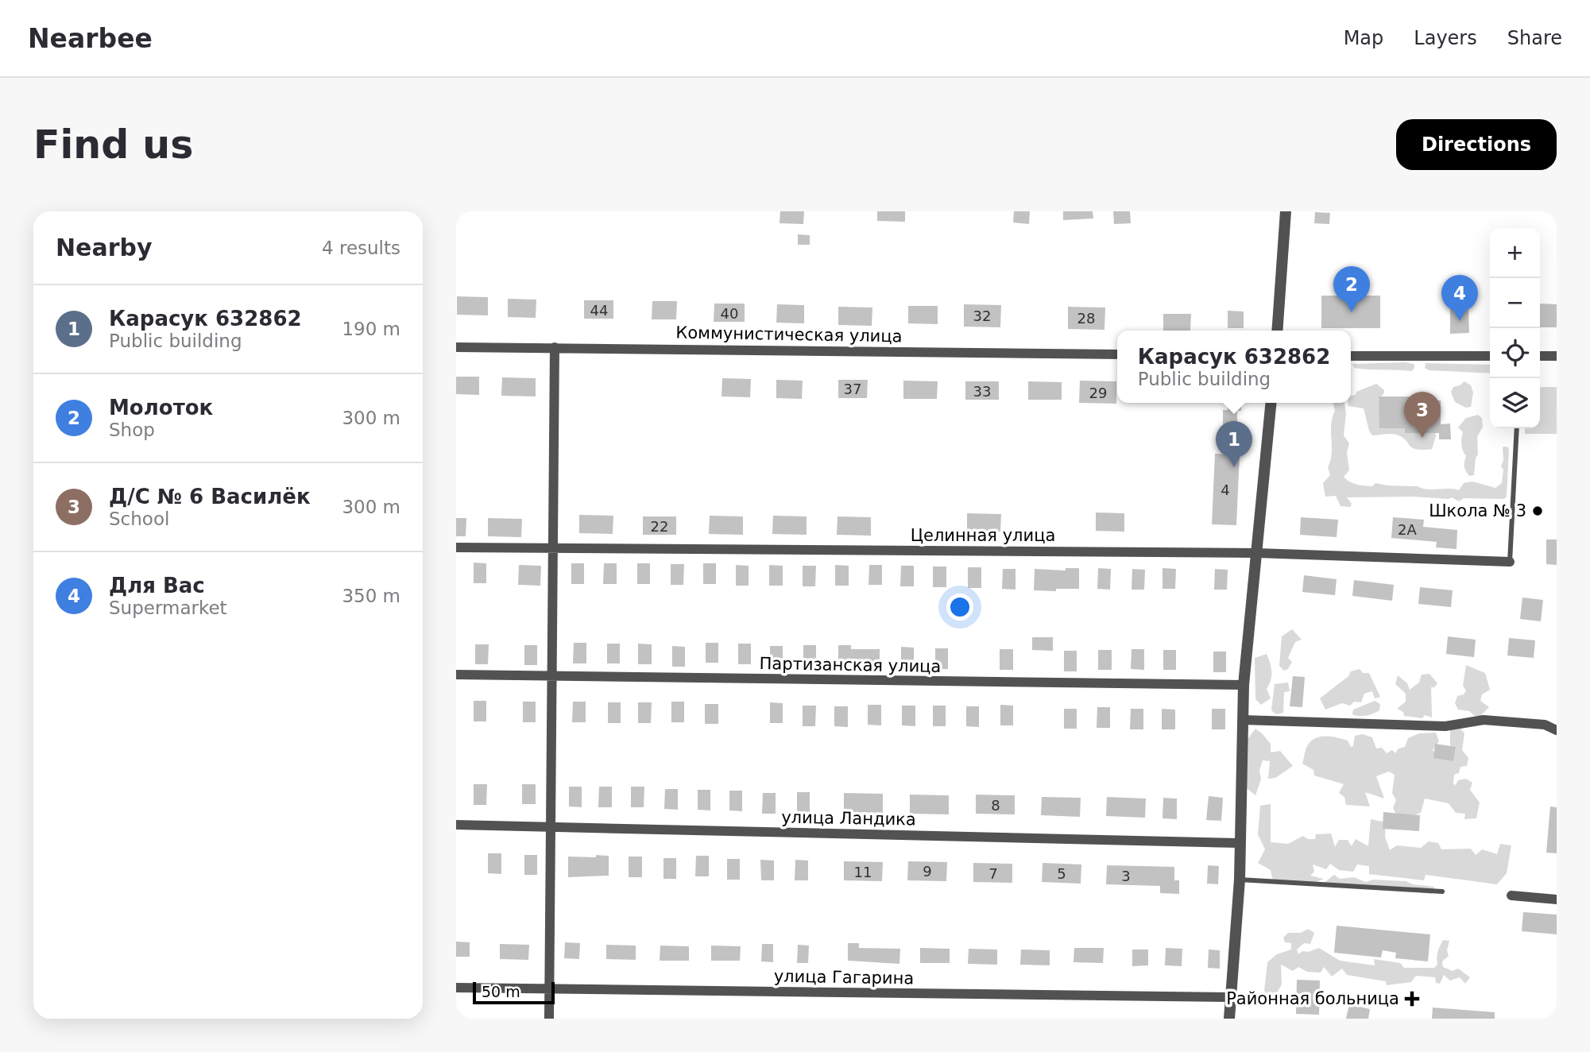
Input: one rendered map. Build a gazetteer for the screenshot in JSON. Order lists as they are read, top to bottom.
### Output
{
  "streets": {
    "street": [
      "Коммунистическая улица",
      "Целинная улица",
      "Партизанская улица",
      "улица Ландика",
      "улица Гагарина"
    ]
  },
  "places": {
    "other": ["Школа № 3"],
    "health": ["Районная больница"]
  },
  "house_numbers": [
    "44",
    "40",
    "32",
    "28",
    "37",
    "33",
    "29",
    "4",
    "22",
    "2А",
    "8",
    "9",
    "11",
    "7",
    "5",
    "3"
  ],
  "scale_bar": "50 m",
  "page": {
    "header": "Nearbee",
    "nav": ["Map", "Layers", "Share"],
    "buttons": "Directions",
    "title": "Find us",
    "heading": ["Nearby", "4 results"],
    "map_buttons": ["+", "−"],
    "pins": [
      "2",
      "4",
      "3",
      "1"
    ],
    "list": [
      {
        "mark": "1",
        "name": "Карасук 632862",
        "note": "Public building",
        "value": "190 m"
      },
      {
        "mark": "2",
        "name": "Молоток",
        "note": "Shop",
        "value": "300 m"
      },
      {
        "mark": "3",
        "name": "Д/С № 6 Василёк",
        "note": "School",
        "value": "300 m"
      },
      {
        "mark": "4",
        "name": "Для Вас",
        "note": "Supermarket",
        "value": "350 m"
      }
    ],
    "popup": ["Карасук 632862", "Public building"],
    "scale": "50 m"
  }
}
